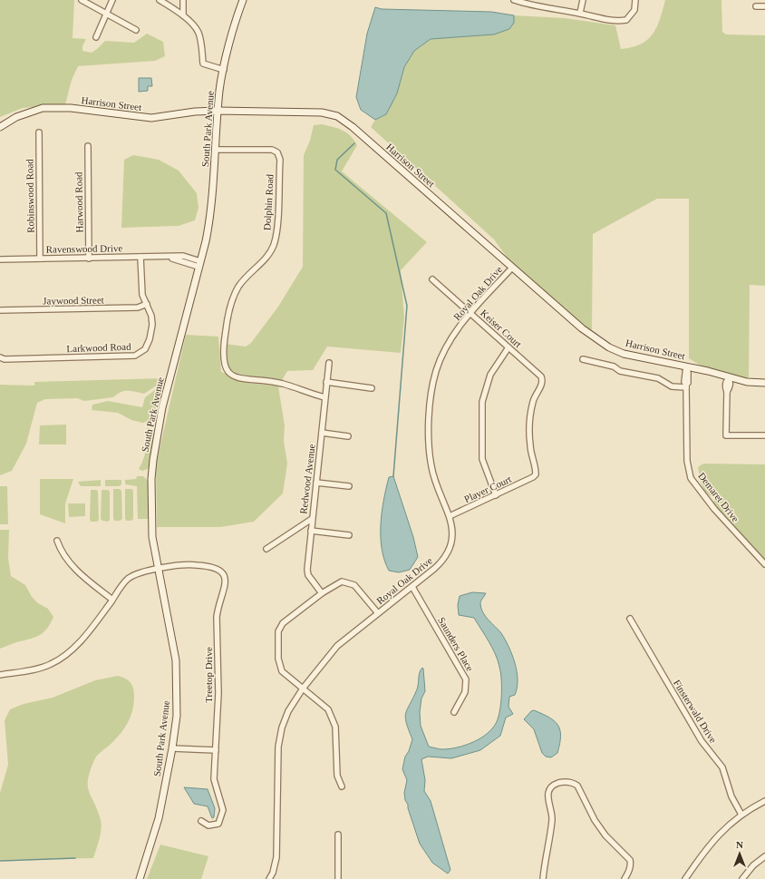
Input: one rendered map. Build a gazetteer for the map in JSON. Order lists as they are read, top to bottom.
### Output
{
  "streets": {
    "street": [
      "Harrison Street",
      "South Park Avenue",
      "Robinswood Road",
      "Harwood Road",
      "Dolphin Road",
      "Ravenswood Drive",
      "Royal Oak Drive",
      "Jaywood Street",
      "Keiser Court",
      "Larkwood Road",
      "Redwood Avenue",
      "Player Court",
      "Demaret Drive",
      "Saunders Place",
      "Treetop Drive",
      "Finsterwald Drive"
    ]
  },
  "crossings": [
    ["Harrison Street", "South Park Avenue"],
    ["Harrison Street", "Royal Oak Drive"],
    ["Harrison Street", "Demaret Drive"],
    ["South Park Avenue", "Dolphin Road"],
    ["South Park Avenue", "Ravenswood Drive"],
    ["South Park Avenue", "Treetop Drive"],
    ["Robinswood Road", "Ravenswood Drive"],
    ["Harwood Road", "Ravenswood Drive"],
    ["Dolphin Road", "Redwood Avenue"],
    ["Ravenswood Drive", "Larkwood Road"],
    ["Royal Oak Drive", "Keiser Court"],
    ["Royal Oak Drive", "Player Court"],
    ["Royal Oak Drive", "Saunders Place"],
    ["Jaywood Street", "Larkwood Road"],
    ["Keiser Court", "Player Court"]
  ],
  "north": "top"
}
